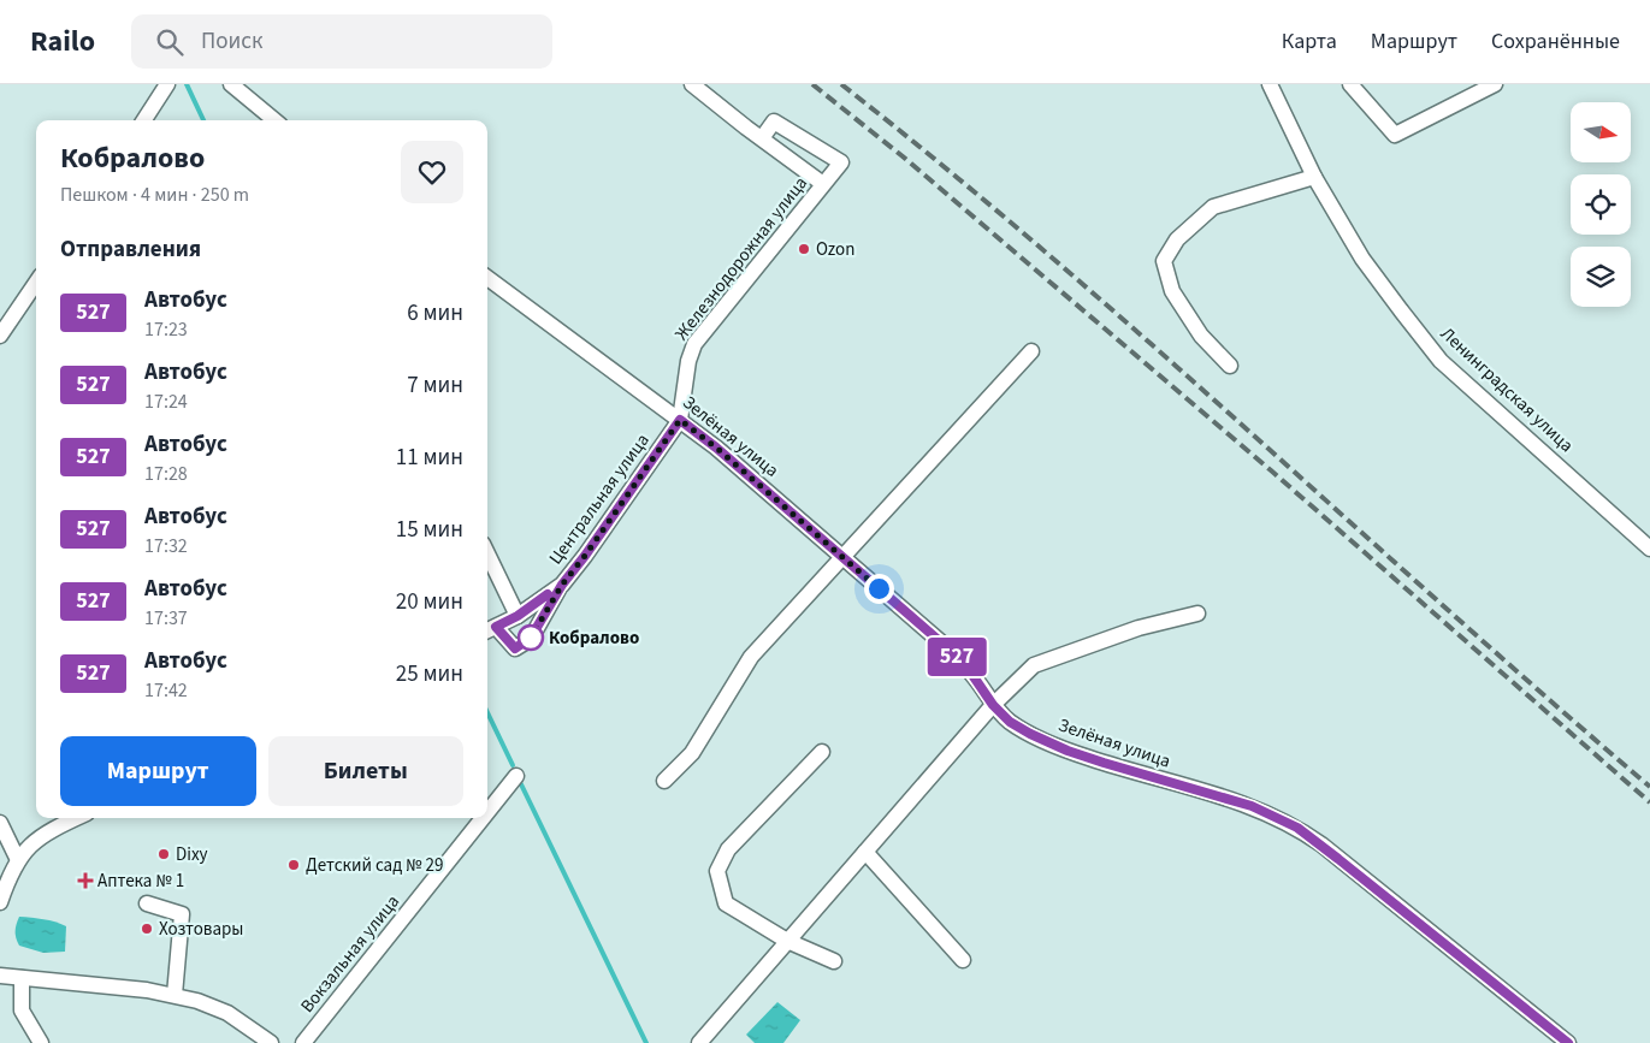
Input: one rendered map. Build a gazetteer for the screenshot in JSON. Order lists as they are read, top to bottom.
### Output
{
  "streets": {
    "street": [
      "Железнодорожная улица",
      "Ленинградская улица",
      "Зелёная улица",
      "Центральная улица",
      "Вокзальная улица"
    ]
  },
  "crossings": [
    ["Железнодорожная улица", "Зелёная улица"],
    ["Железнодорожная улица", "Центральная улица"],
    ["Зелёная улица", "Центральная улица"]
  ],
  "places": {
    "other": [
      "Ozon",
      "Кобралово",
      "Dixy",
      "Детский сад № 29",
      "Хозтовары"
    ],
    "health": ["Аптека № 1"]
  },
  "lines": ["bus line 527"],
  "north": "right",
  "page": {
    "header": "Railo",
    "search": "Поиск",
    "nav": ["Карта", "Маршрут", "Сохранённые"],
    "on_map": "527",
    "heading": [
      ["Кобралово", "Пешком · 4 мин · 250 m"],
      "Отправления"
    ],
    "list": [
      {
        "mark": "527",
        "name": "Автобус",
        "note": "17:23",
        "value": "6 мин"
      },
      {
        "mark": "527",
        "name": "Автобус",
        "note": "17:24",
        "value": "7 мин"
      },
      {
        "mark": "527",
        "name": "Автобус",
        "note": "17:28",
        "value": "11 мин"
      },
      {
        "mark": "527",
        "name": "Автобус",
        "note": "17:32",
        "value": "15 мин"
      },
      {
        "mark": "527",
        "name": "Автобус",
        "note": "17:37",
        "value": "20 мин"
      },
      {
        "mark": "527",
        "name": "Автобус",
        "note": "17:42",
        "value": "25 мин"
      }
    ],
    "buttons": ["Маршрут", "Билеты"]
  }
}
